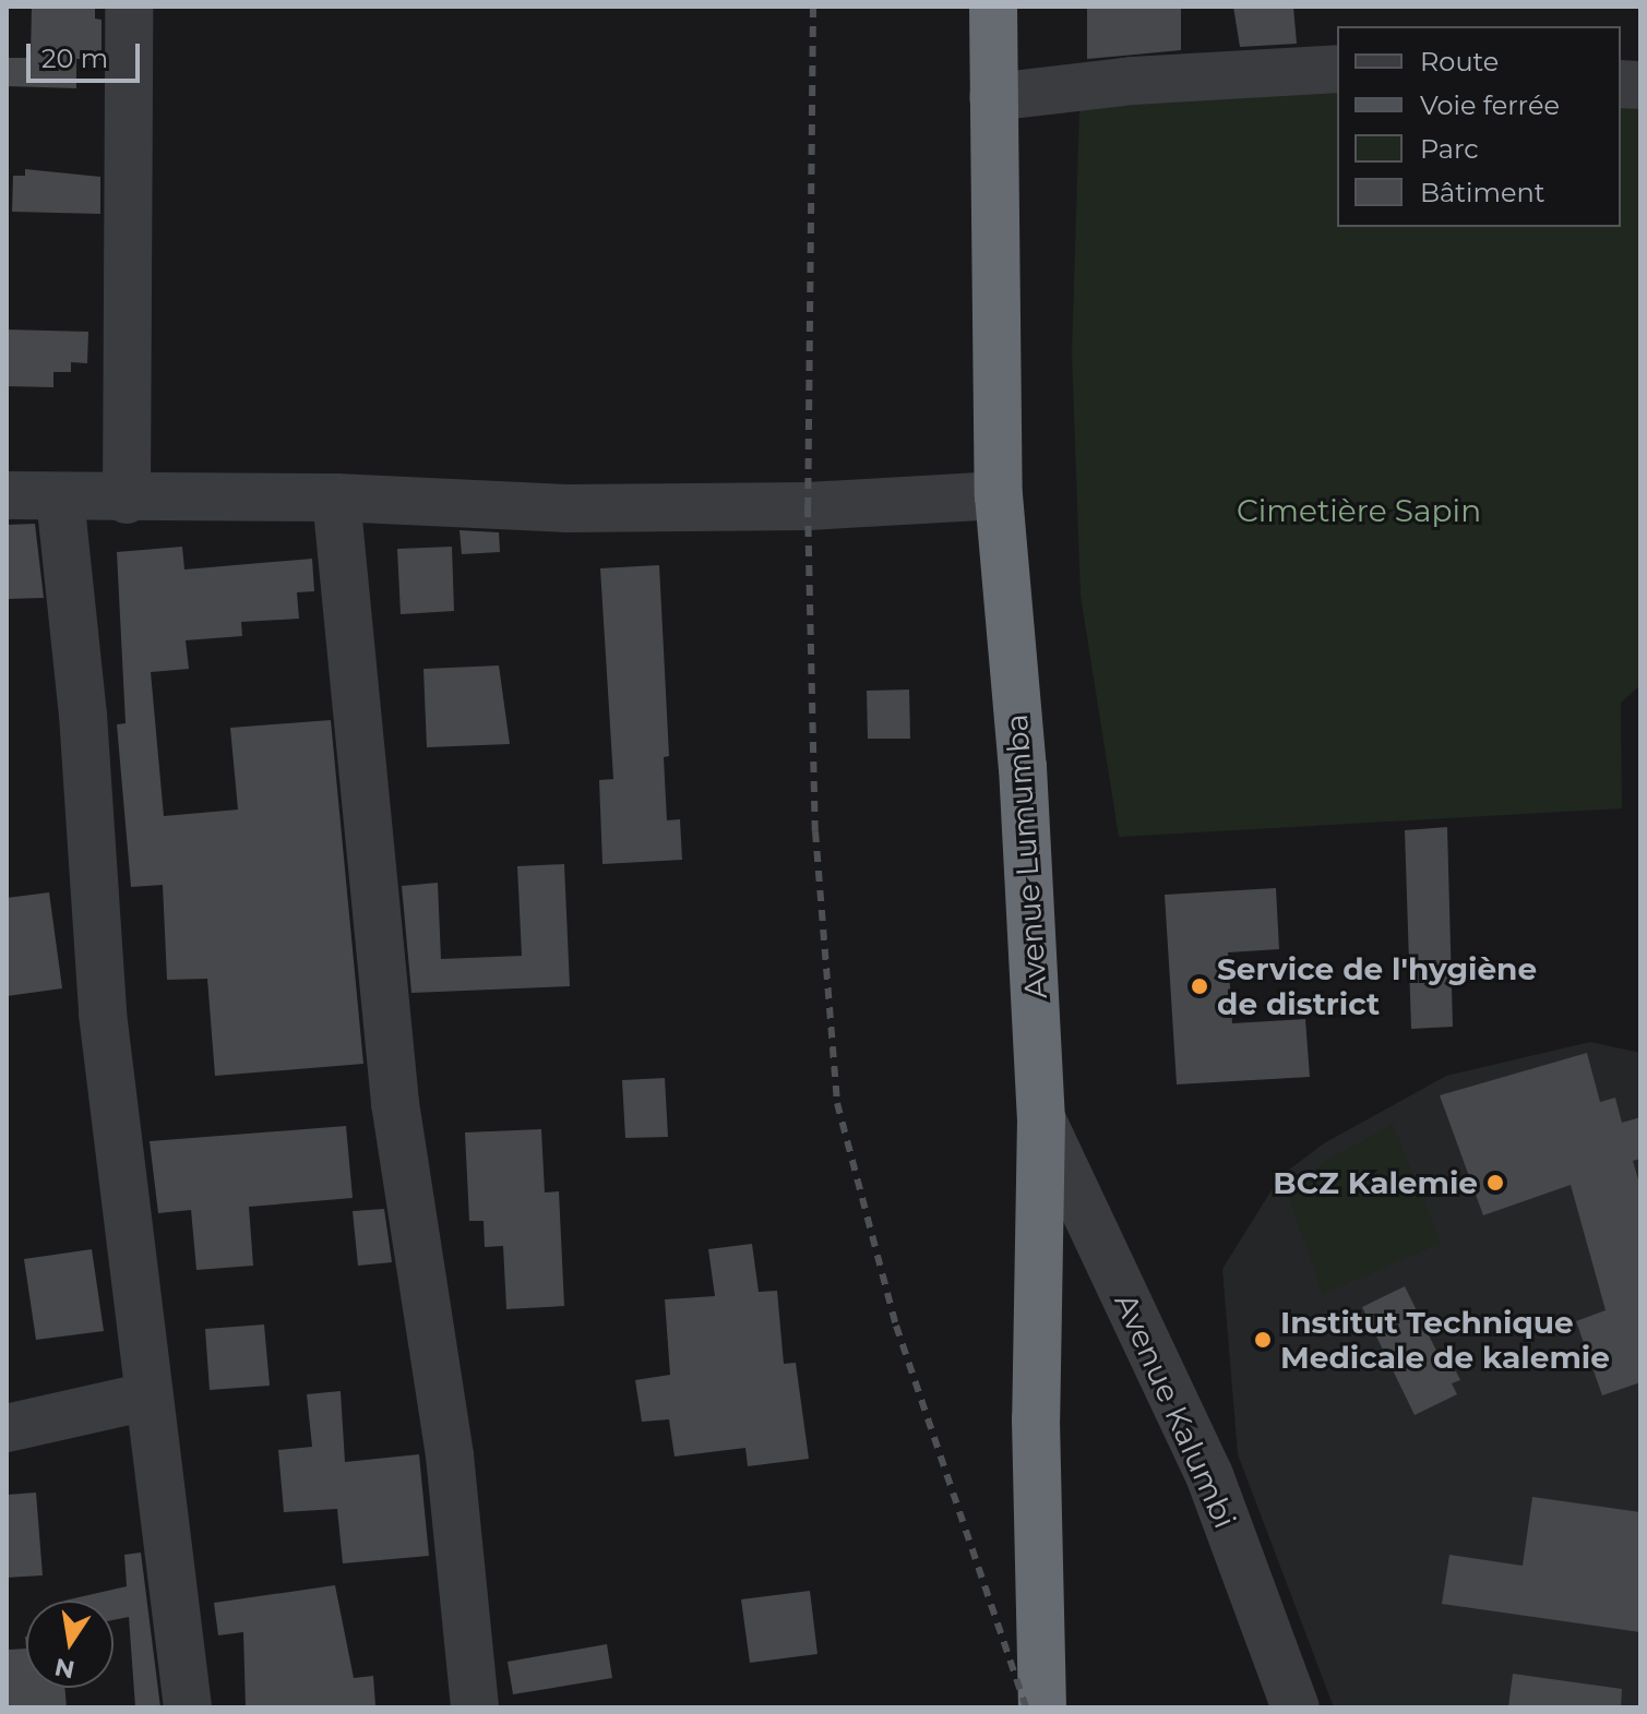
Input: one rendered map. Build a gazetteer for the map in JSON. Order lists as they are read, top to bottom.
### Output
{
  "streets": {
    "highway": ["Avenue Lumumba"],
    "street": ["Avenue Kalumbi"]
  },
  "crossings": [
    ["Avenue Lumumba", "Avenue Kalumbi"]
  ],
  "parks": ["Cimetière Sapin"],
  "places": ["Service de l'hygiène de district", "BCZ Kalemie", "Institut Technique Medicale de kalemie"],
  "legend": [
    "Route",
    "Voie ferrée",
    "Parc",
    "Bâtiment"
  ],
  "scale_bar": "20 m",
  "north": "bottom"
}
